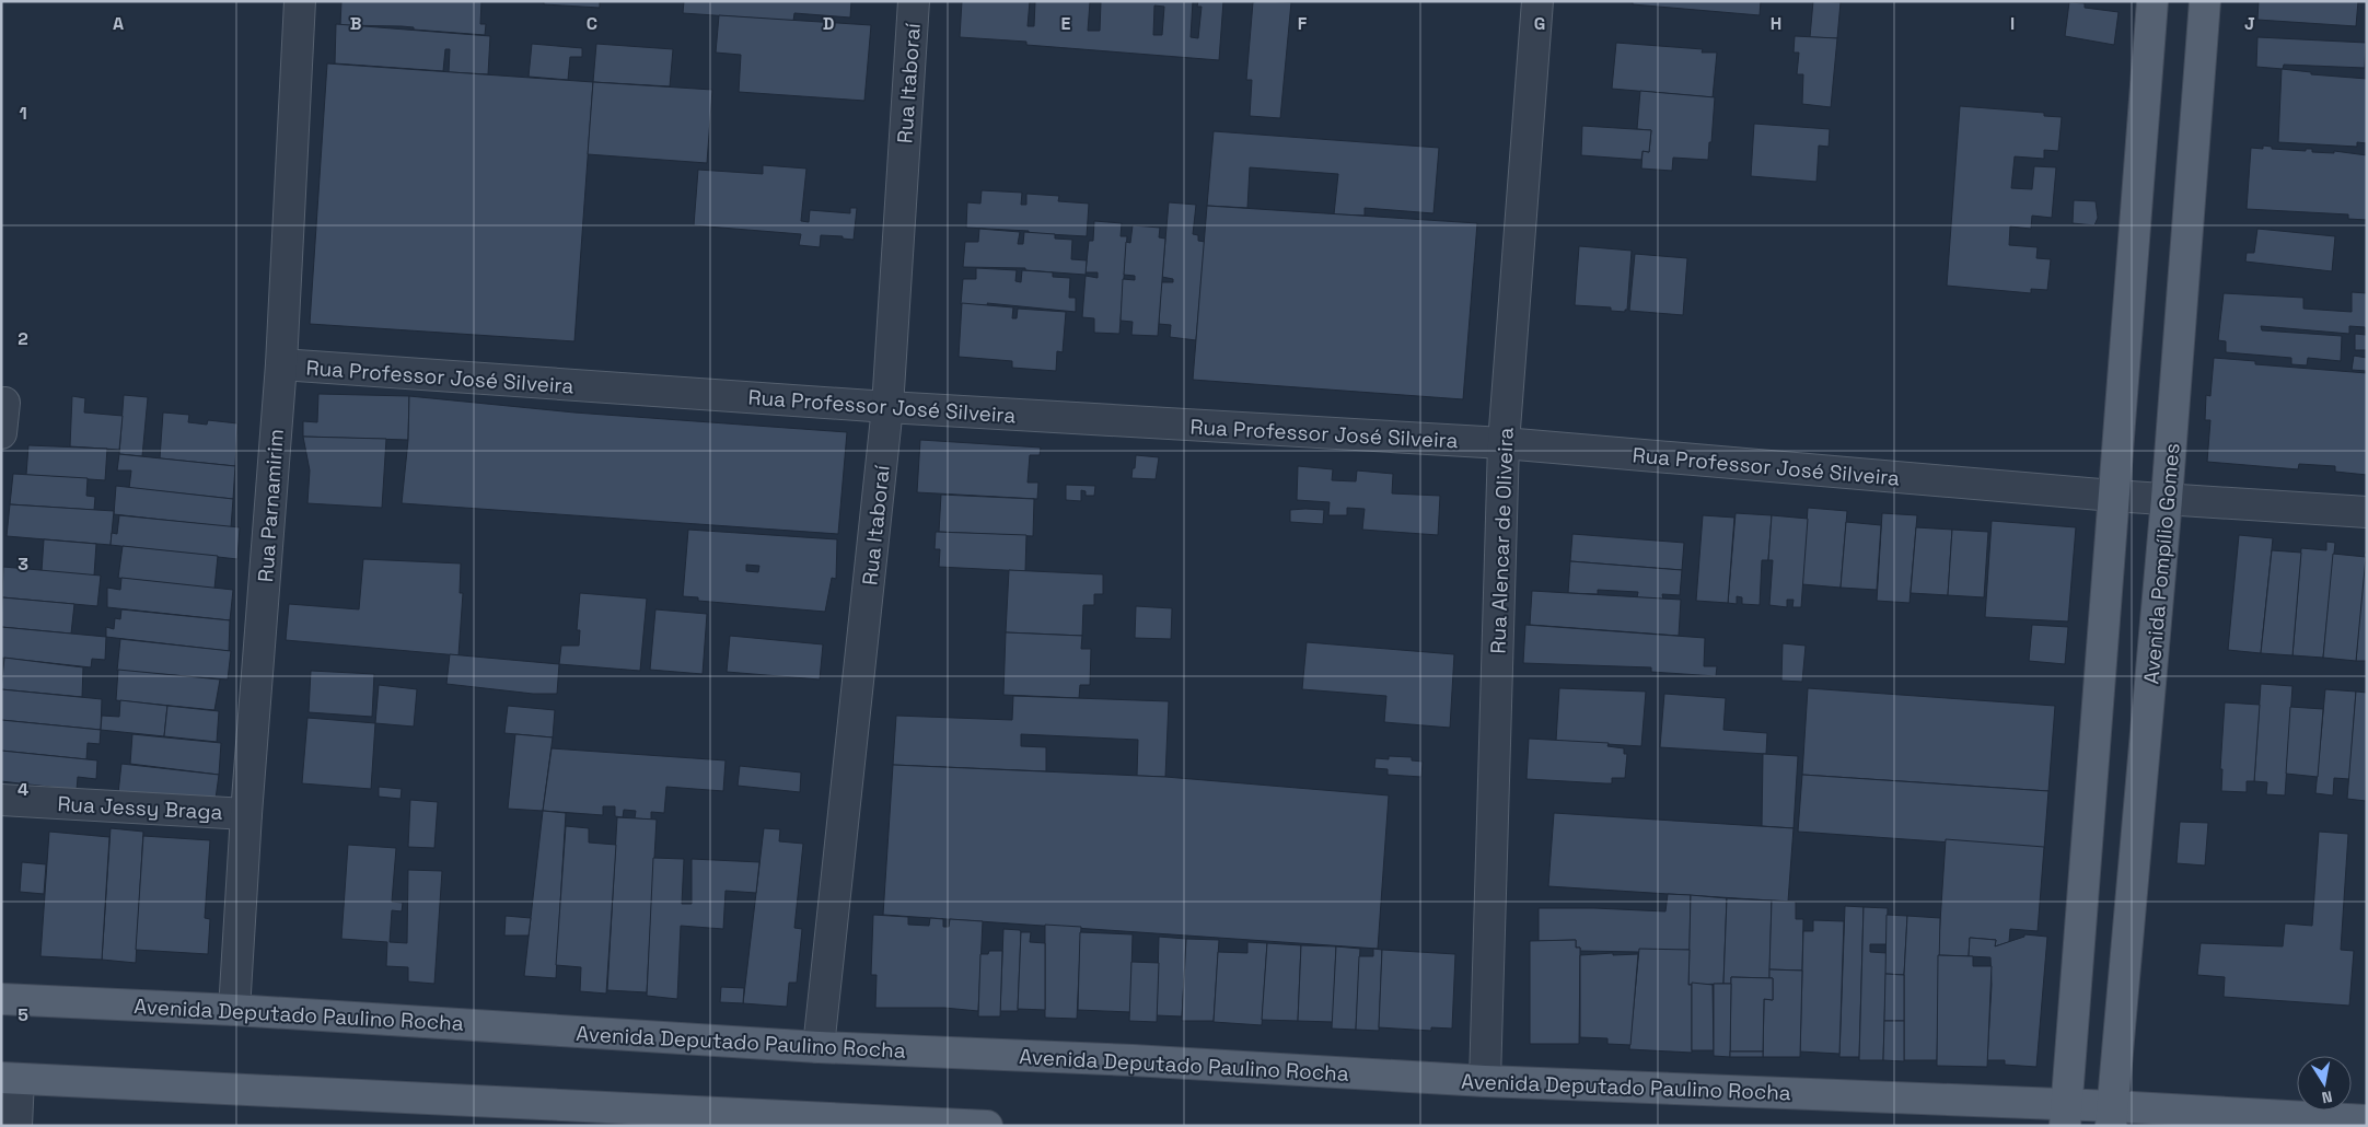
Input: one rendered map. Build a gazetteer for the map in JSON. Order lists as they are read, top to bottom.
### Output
{
  "streets": {
    "main road": ["Avenida Pompílio Gomes", "Avenida Deputado Paulino Rocha"],
    "street": [
      "Rua Itaboraí",
      "Rua Professor José Silveira",
      "Rua Parnamirim",
      "Rua Alencar de Oliveira",
      "Rua Jessy Braga"
    ]
  },
  "crossings": [
    ["Rua Itaboraí", "Rua Professor José Silveira"],
    ["Rua Itaboraí", "Avenida Deputado Paulino Rocha"],
    ["Rua Professor José Silveira", "Rua Parnamirim"],
    ["Rua Professor José Silveira", "Rua Alencar de Oliveira"],
    ["Rua Professor José Silveira", "Avenida Pompílio Gomes"],
    ["Rua Parnamirim", "Rua Jessy Braga"],
    ["Rua Parnamirim", "Avenida Deputado Paulino Rocha"],
    ["Rua Alencar de Oliveira", "Avenida Deputado Paulino Rocha"],
    ["Avenida Pompílio Gomes", "Avenida Deputado Paulino Rocha"]
  ],
  "north": "bottom",
  "grid": {
    "columns": [
      "A",
      "B",
      "C",
      "D",
      "E",
      "F",
      "G",
      "H",
      "I",
      "J"
    ],
    "rows": [
      "1",
      "2",
      "3",
      "4",
      "5"
    ]
  }
}
